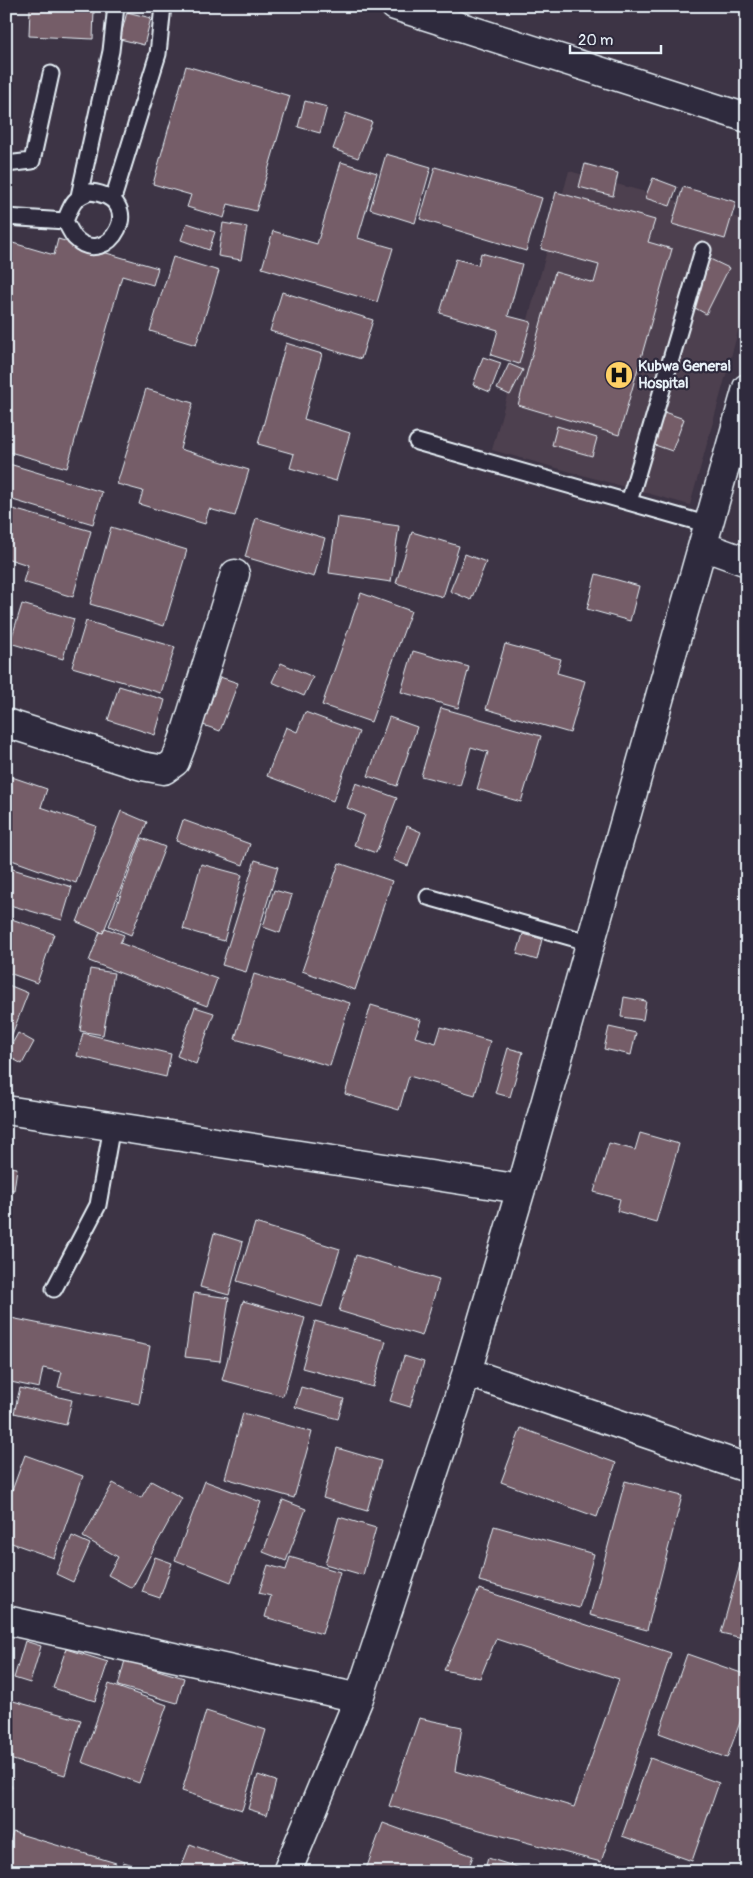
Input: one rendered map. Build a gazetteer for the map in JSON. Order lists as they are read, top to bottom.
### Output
{
  "places": {
    "hospital": ["Kubwa General Hospital"]
  },
  "scale_bar": "20 m"
}
